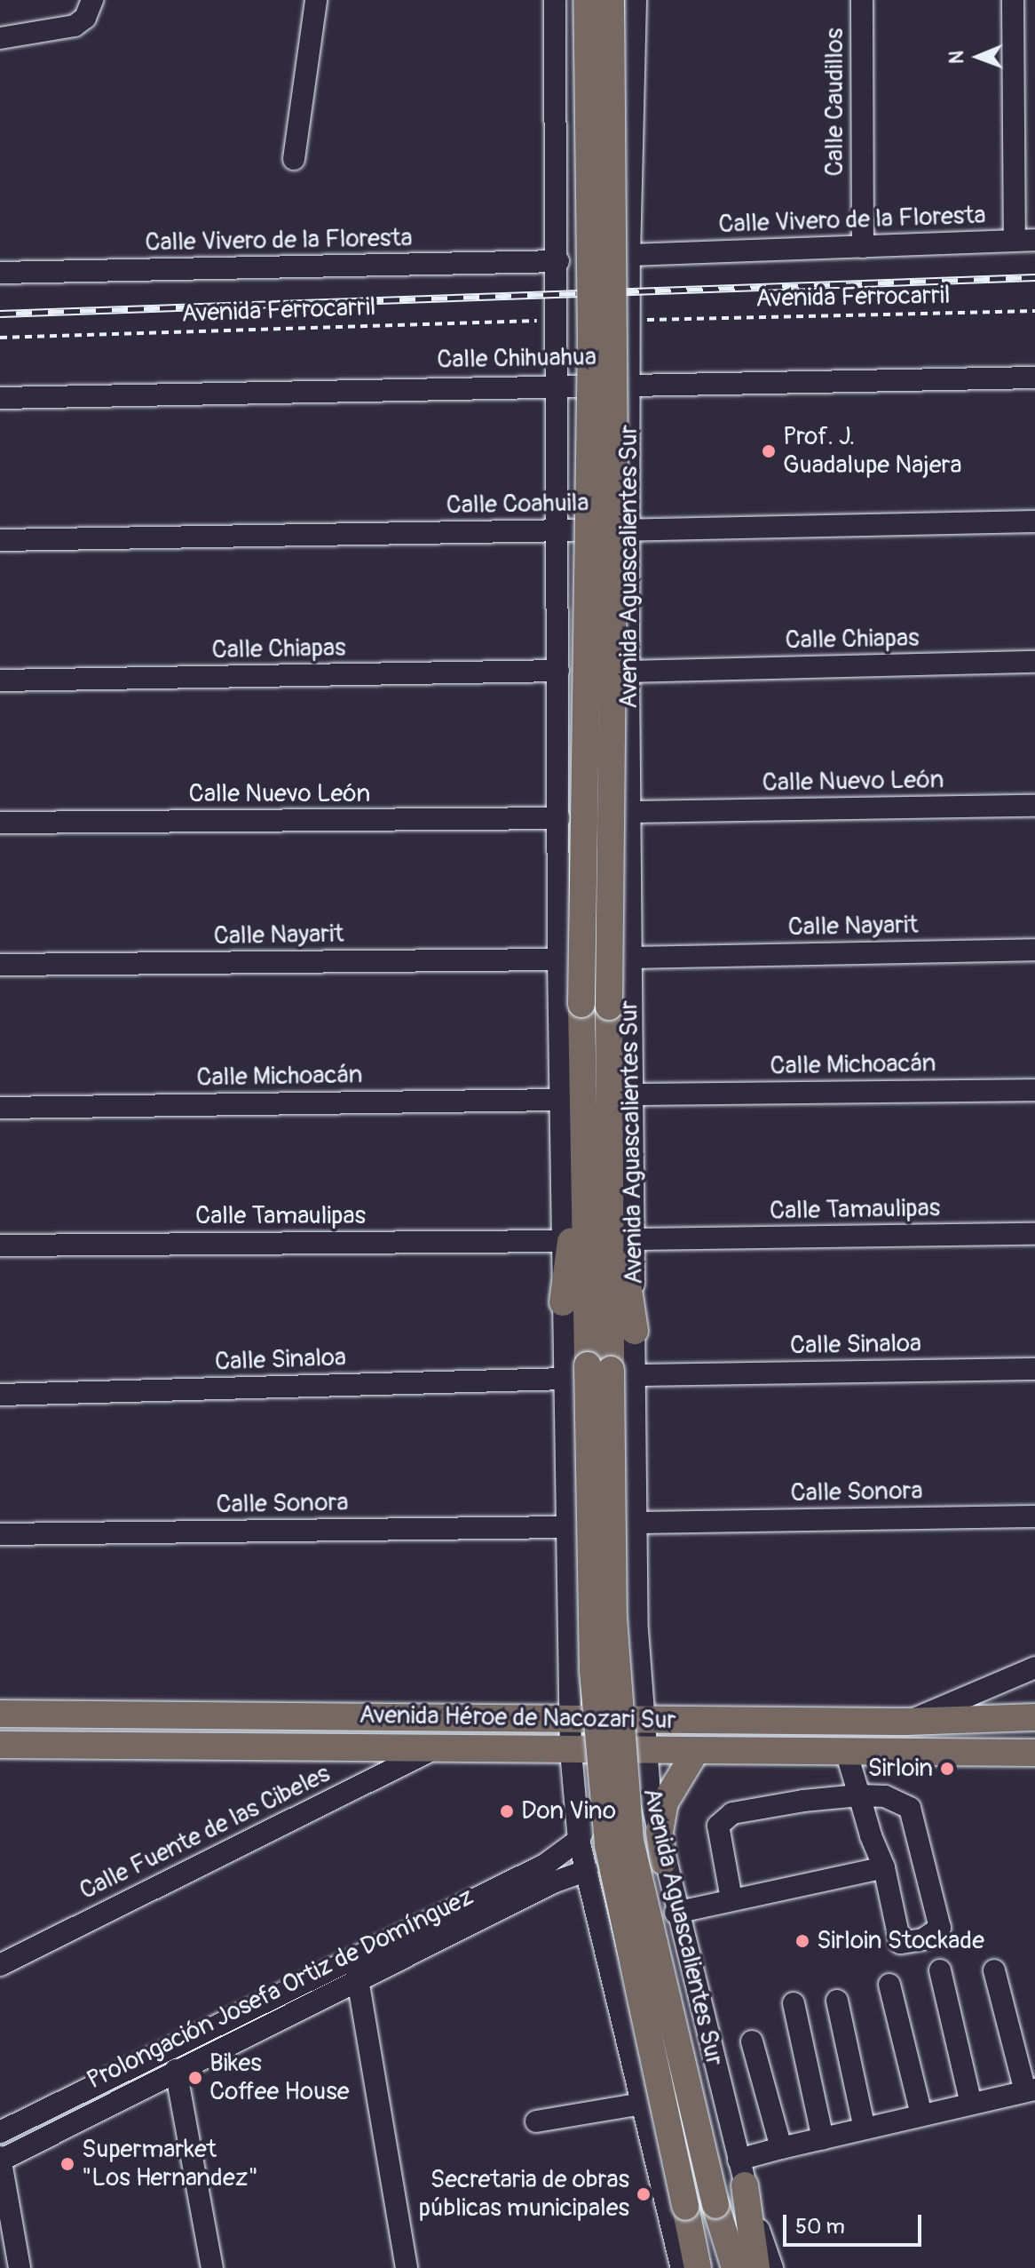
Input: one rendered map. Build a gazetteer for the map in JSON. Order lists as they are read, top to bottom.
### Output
{
  "streets": {
    "main road": ["Avenida Aguascalientes Sur", "Avenida Héroe de Nacozari Sur"],
    "street": [
      "Calle Caudillos",
      "Calle Vivero de la Floresta",
      "Calle Chihuahua",
      "Calle Coahuila",
      "Calle Chiapas",
      "Calle Nuevo León",
      "Calle Nayarit",
      "Calle Michoacán",
      "Calle Tamaulipas",
      "Calle Sinaloa",
      "Calle Sonora",
      "Calle Fuente de las Cibeles",
      "Prolongación Josefa Ortiz de Domínguez"
    ],
    "path": ["Avenida Ferrocarril"]
  },
  "crossings": [
    ["Calle Caudillos", "Calle Vivero de la Floresta"],
    ["Calle Vivero de la Floresta", "Avenida Aguascalientes Sur"],
    ["Avenida Ferrocarril", "Avenida Aguascalientes Sur"],
    ["Calle Chihuahua", "Avenida Aguascalientes Sur"],
    ["Calle Coahuila", "Avenida Aguascalientes Sur"],
    ["Avenida Aguascalientes Sur", "Calle Chiapas"],
    ["Avenida Aguascalientes Sur", "Calle Nuevo León"],
    ["Avenida Aguascalientes Sur", "Calle Nayarit"],
    ["Avenida Aguascalientes Sur", "Calle Michoacán"],
    ["Avenida Aguascalientes Sur", "Calle Tamaulipas"],
    ["Avenida Aguascalientes Sur", "Calle Sinaloa"],
    ["Avenida Aguascalientes Sur", "Calle Sonora"],
    ["Avenida Aguascalientes Sur", "Avenida Héroe de Nacozari Sur"],
    ["Avenida Aguascalientes Sur", "Prolongación Josefa Ortiz de Domínguez"],
    ["Avenida Héroe de Nacozari Sur", "Calle Fuente de las Cibeles"]
  ],
  "places": [
    "Prof. J. Guadalupe Najera",
    "Sirloin",
    "Don Vino",
    "Sirloin Stockade",
    "Bikes Coffee House",
    "Supermarket \"Los Hernandez\"",
    "Secretaria de obras públicas municipales"
  ],
  "scale_bar": "50 m",
  "north": "left"
}
